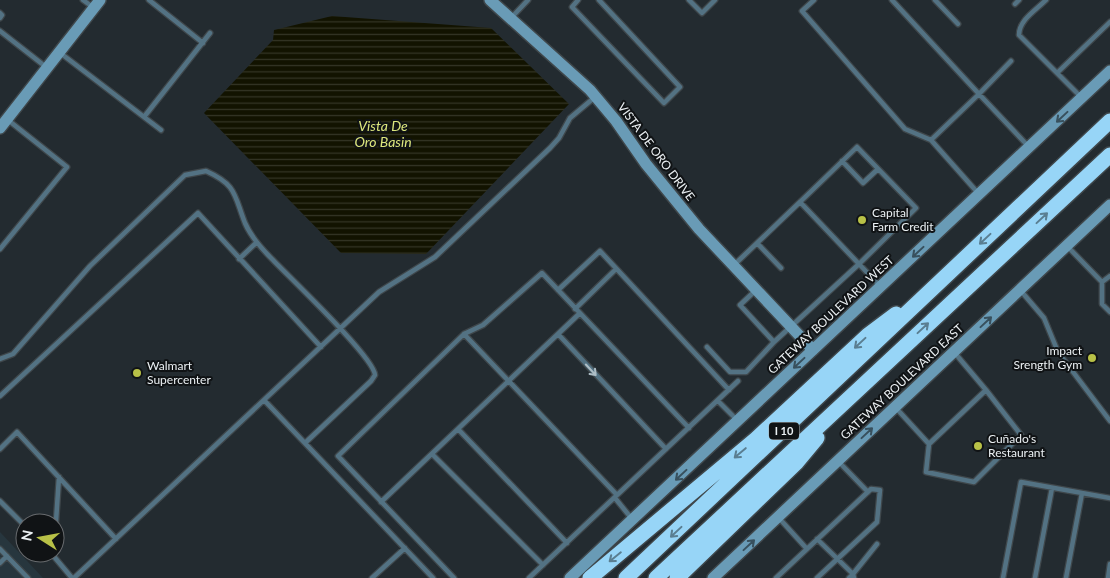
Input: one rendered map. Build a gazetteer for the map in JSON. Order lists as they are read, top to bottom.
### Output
{
  "streets": {
    "highway": ["I 10"],
    "main road": ["VISTA DE ORO DRIVE", "GATEWAY BOULEVARD WEST", "GATEWAY BOULEVARD EAST"]
  },
  "crossings": [
    ["VISTA DE ORO DRIVE", "GATEWAY BOULEVARD WEST"]
  ],
  "one_way": ["GATEWAY BOULEVARD WEST", "GATEWAY BOULEVARD EAST"],
  "water": ["Vista De Oro Basin"],
  "places": [
    "Capital Farm Credit",
    "Impact Srength Gym",
    "Walmart Supercenter",
    "Cuñado's Restaurant"
  ],
  "north": "left"
}
